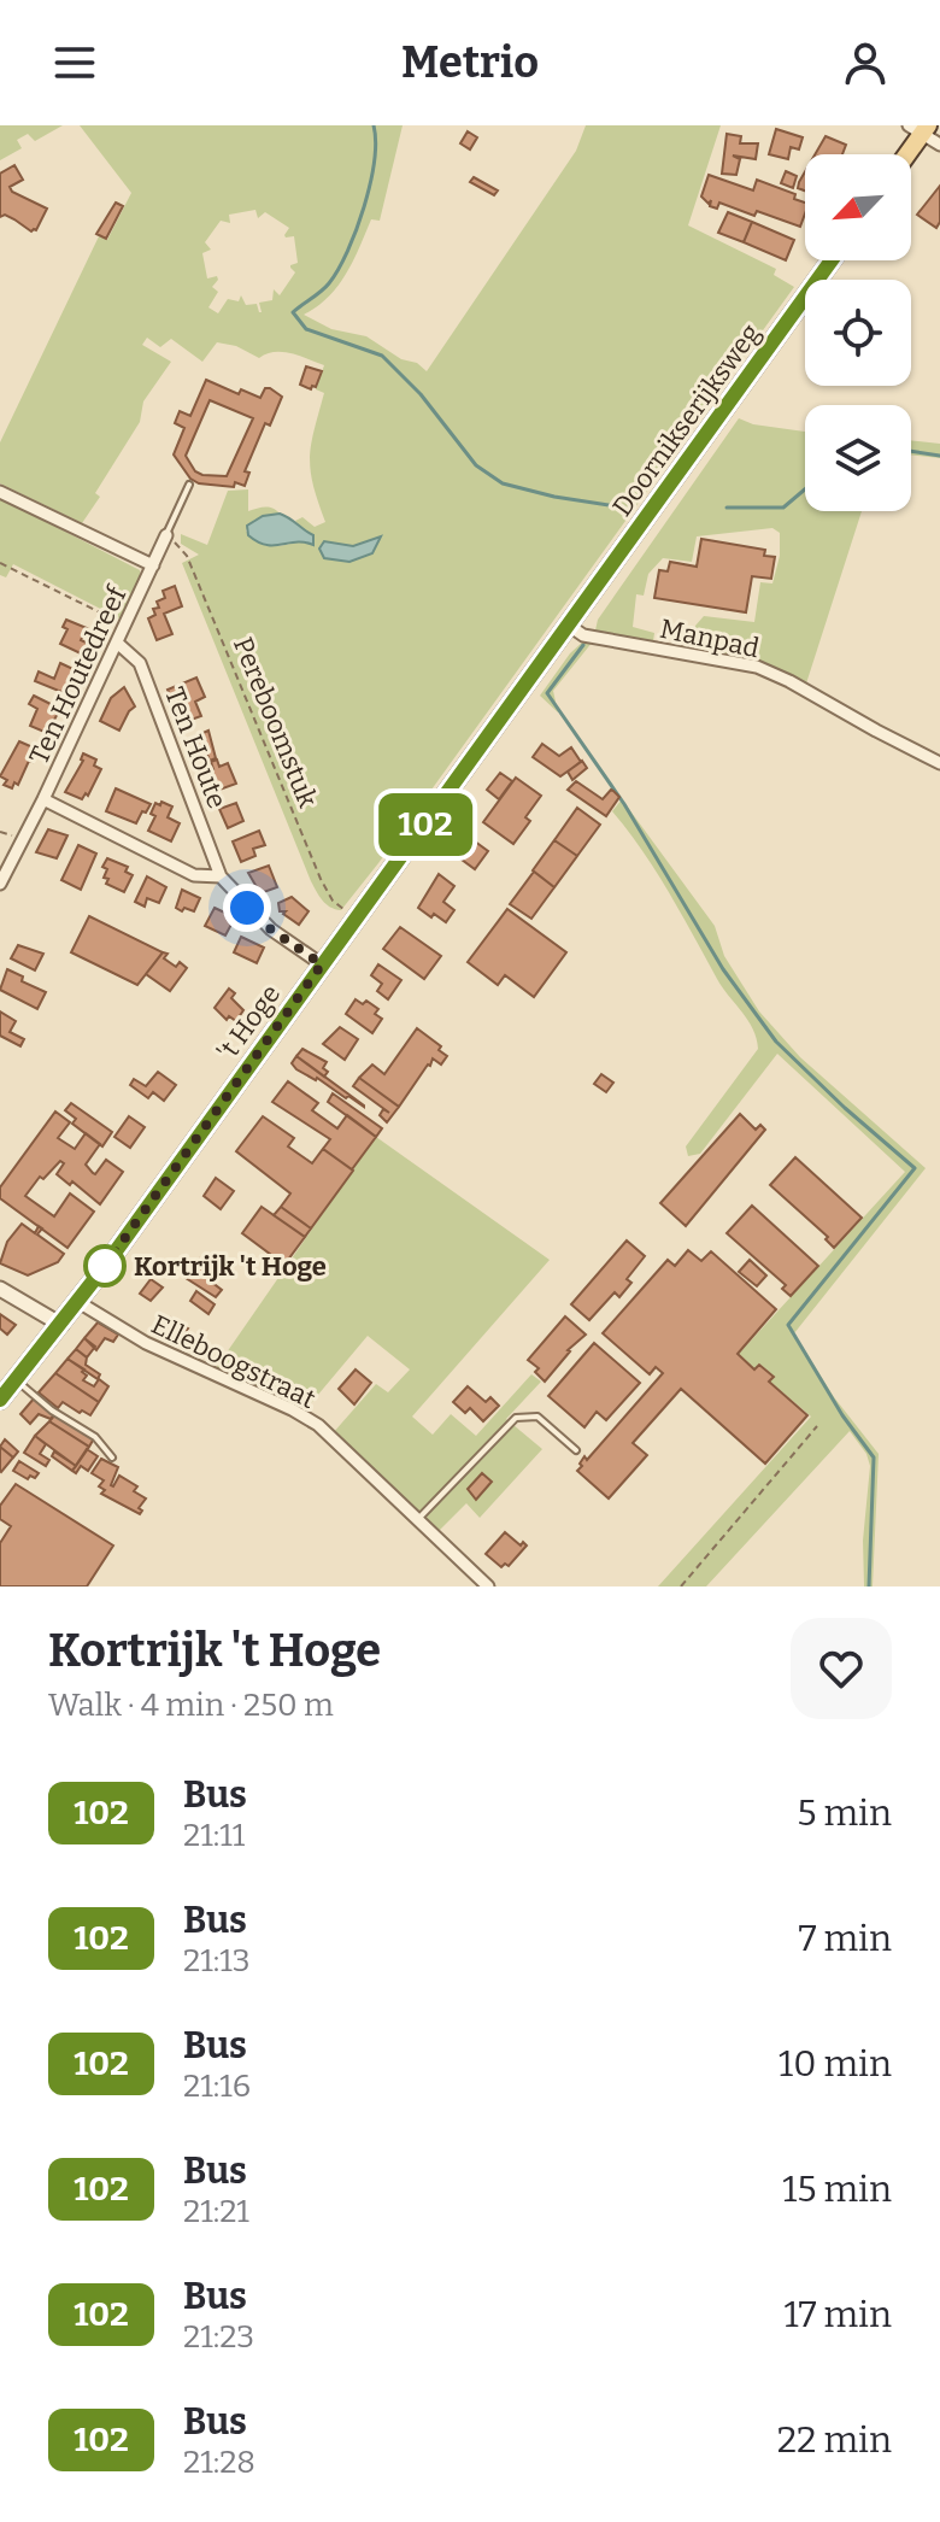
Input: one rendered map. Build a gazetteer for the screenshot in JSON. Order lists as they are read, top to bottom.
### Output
{
  "streets": {
    "main road": ["Doornikserijksweg", "'t Hoge"],
    "street": [
      "Manpad",
      "Ten Houtedreef",
      "Ten Houte",
      "Elleboogstraat"
    ],
    "path": ["Pereboomstuk"]
  },
  "crossings": [
    ["Doornikserijksweg", "Manpad"],
    ["Doornikserijksweg", "'t Hoge"],
    ["Manpad", "'t Hoge"],
    ["Ten Houtedreef", "Pereboomstuk"],
    ["Ten Houtedreef", "Ten Houte"],
    ["Pereboomstuk", "'t Hoge"],
    ["Ten Houte", "'t Hoge"],
    ["'t Hoge", "Elleboogstraat"]
  ],
  "places": ["Kortrijk 't Hoge"],
  "lines": ["bus line 102"],
  "north": "bottom left",
  "page": {
    "header": "Metrio",
    "on_map": "102",
    "heading": ["Kortrijk 't Hoge", "Walk · 4 min · 250 m"],
    "list": [
      {
        "mark": "102",
        "name": "Bus",
        "note": "21:11",
        "value": "5 min"
      },
      {
        "mark": "102",
        "name": "Bus",
        "note": "21:13",
        "value": "7 min"
      },
      {
        "mark": "102",
        "name": "Bus",
        "note": "21:16",
        "value": "10 min"
      },
      {
        "mark": "102",
        "name": "Bus",
        "note": "21:21",
        "value": "15 min"
      },
      {
        "mark": "102",
        "name": "Bus",
        "note": "21:23",
        "value": "17 min"
      },
      {
        "mark": "102",
        "name": "Bus",
        "note": "21:28",
        "value": "22 min"
      }
    ]
  }
}
